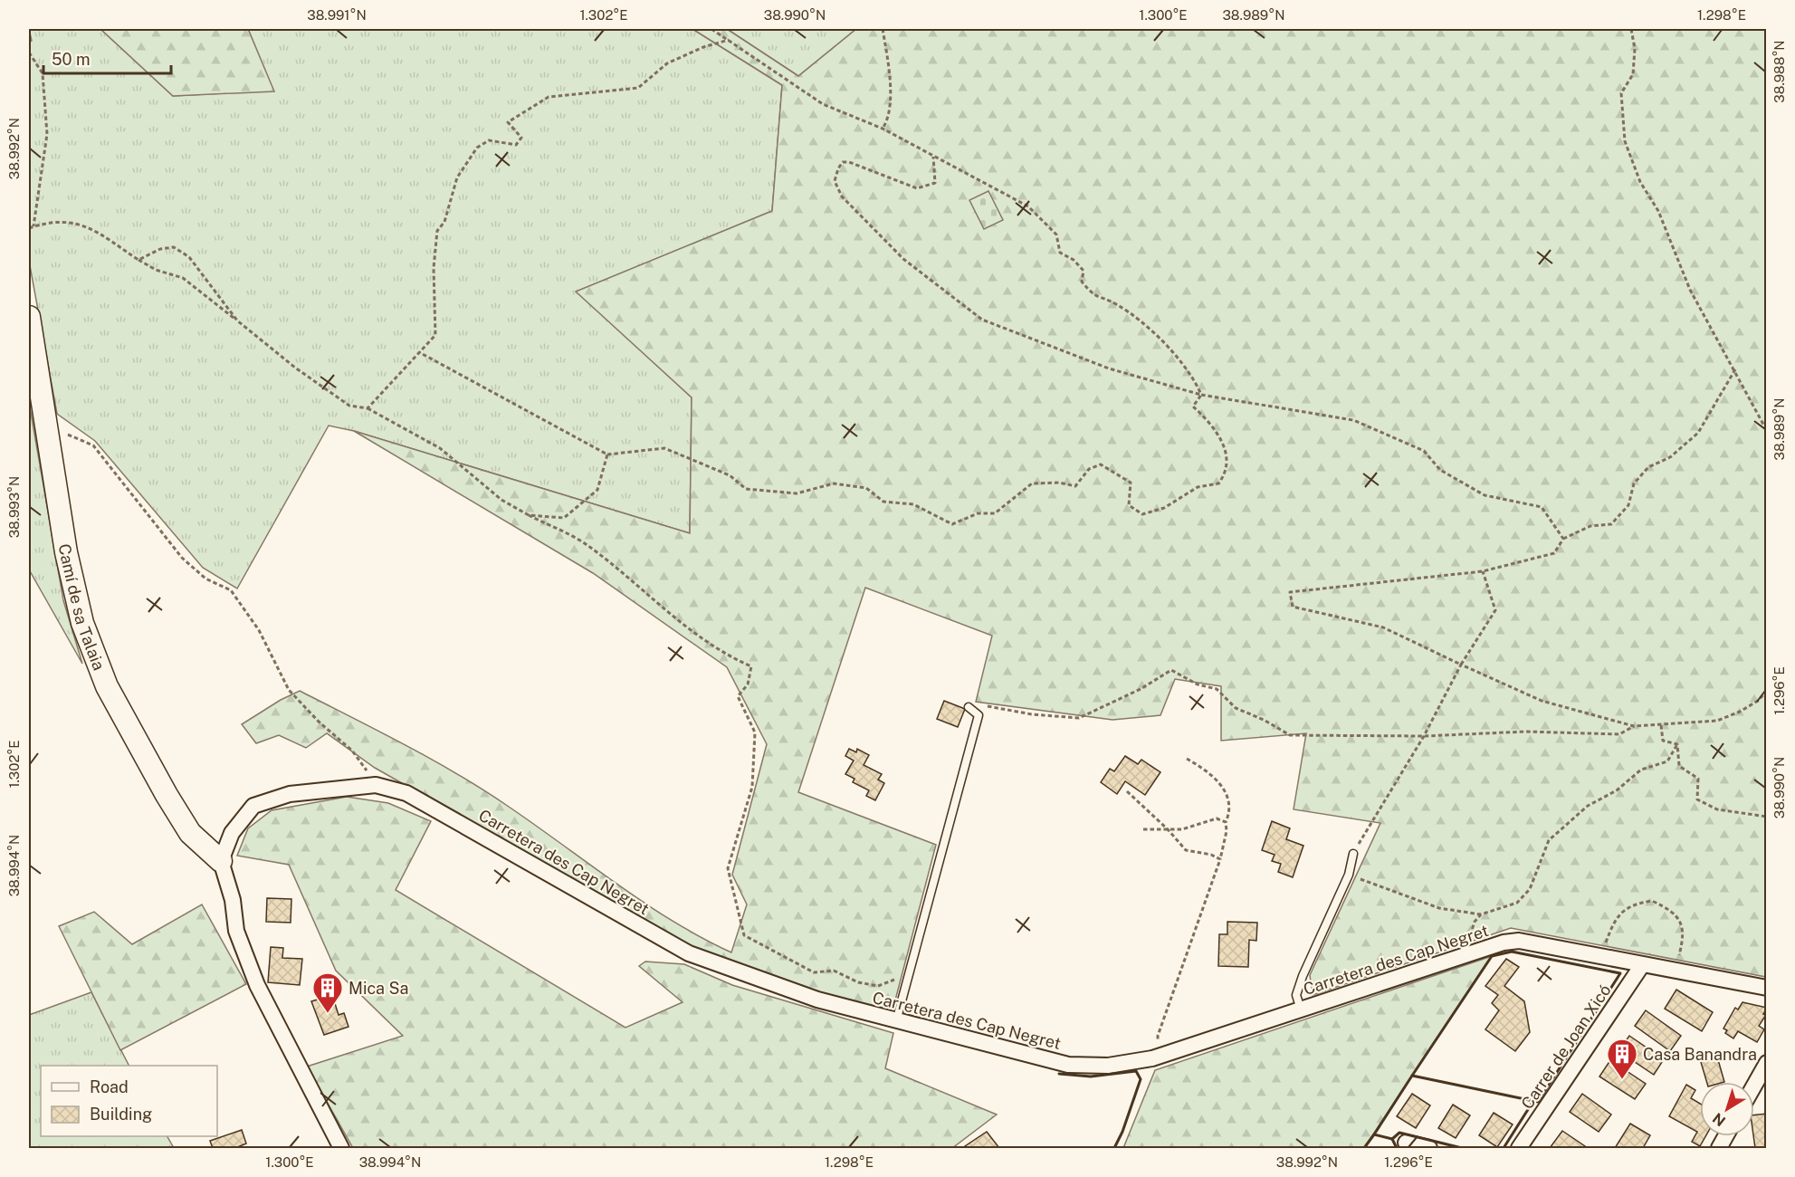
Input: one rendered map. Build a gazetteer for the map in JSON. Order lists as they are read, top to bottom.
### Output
{
  "streets": {
    "street": ["Camí de sa Talaia", "Carretera des Cap Negret", "Carrer de Joan Xicó"]
  },
  "crossings": [
    ["Camí de sa Talaia", "Carretera des Cap Negret"],
    ["Carretera des Cap Negret", "Carrer de Joan Xicó"]
  ],
  "places": {
    "building": ["Mica Sa", "Casa Banandra"]
  },
  "legend": ["Road", "Building"],
  "scale_bar": "50 m",
  "north": "bottom left",
  "coordinates": [
    "38.991°N",
    "1.302°E",
    "38.990°N",
    "1.300°E",
    "38.989°N",
    "1.298°E",
    "38.988°N",
    "38.992°N",
    "38.993°N",
    "1.296°E",
    "38.994°N"
  ]
}
